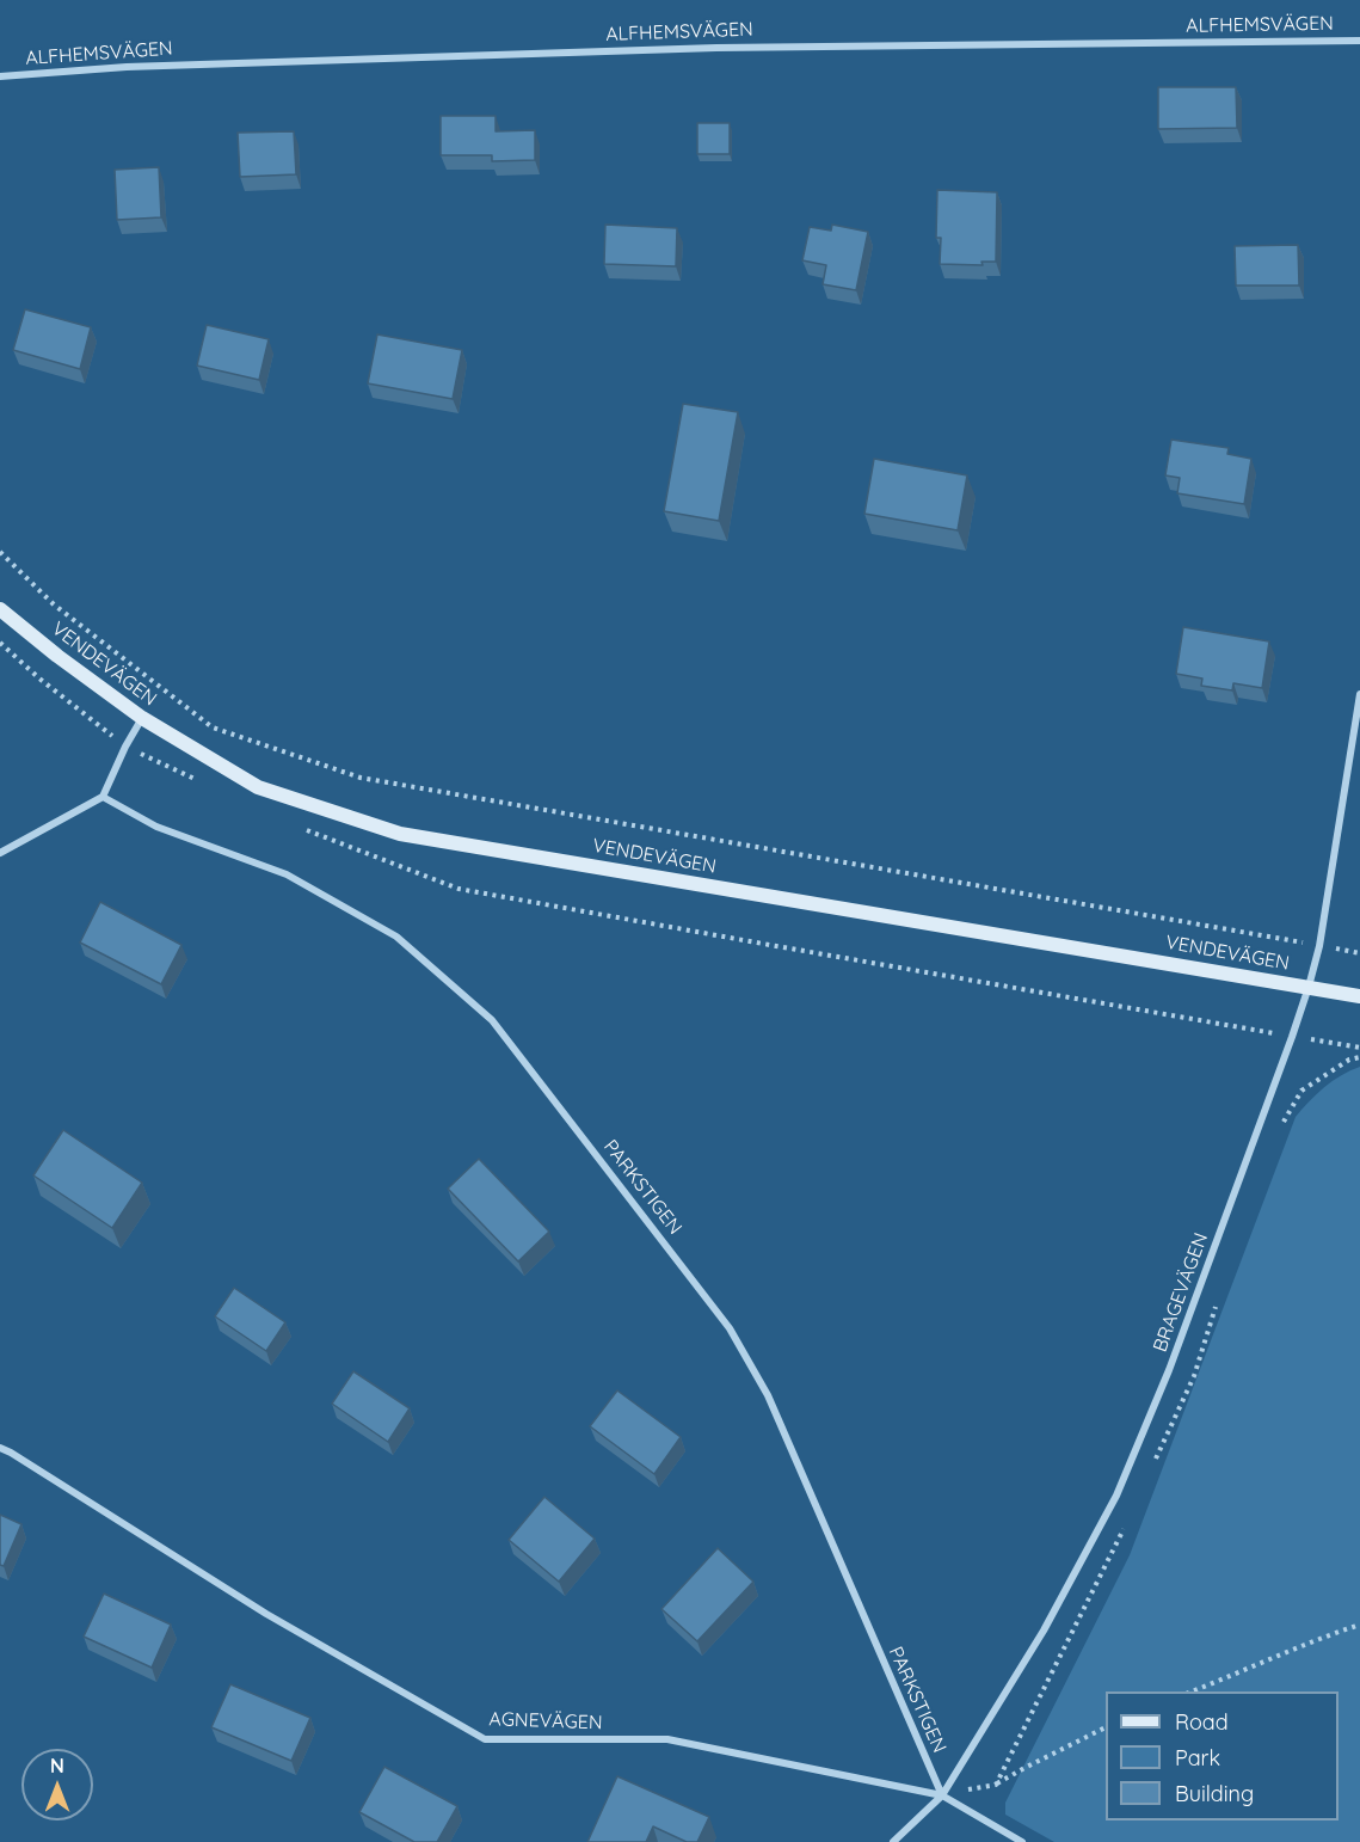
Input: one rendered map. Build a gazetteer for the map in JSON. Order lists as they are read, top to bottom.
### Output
{
  "streets": {
    "street": [
      "ALFHEMSVÄGEN",
      "VENDEVÄGEN",
      "PARKSTIGEN",
      "BRAGEVÄGEN",
      "AGNEVÄGEN"
    ]
  },
  "crossings": [
    ["VENDEVÄGEN", "BRAGEVÄGEN"],
    ["PARKSTIGEN", "BRAGEVÄGEN"],
    ["PARKSTIGEN", "AGNEVÄGEN"],
    ["BRAGEVÄGEN", "AGNEVÄGEN"]
  ],
  "legend": ["Road", "Park", "Building"],
  "north": "top"
}
